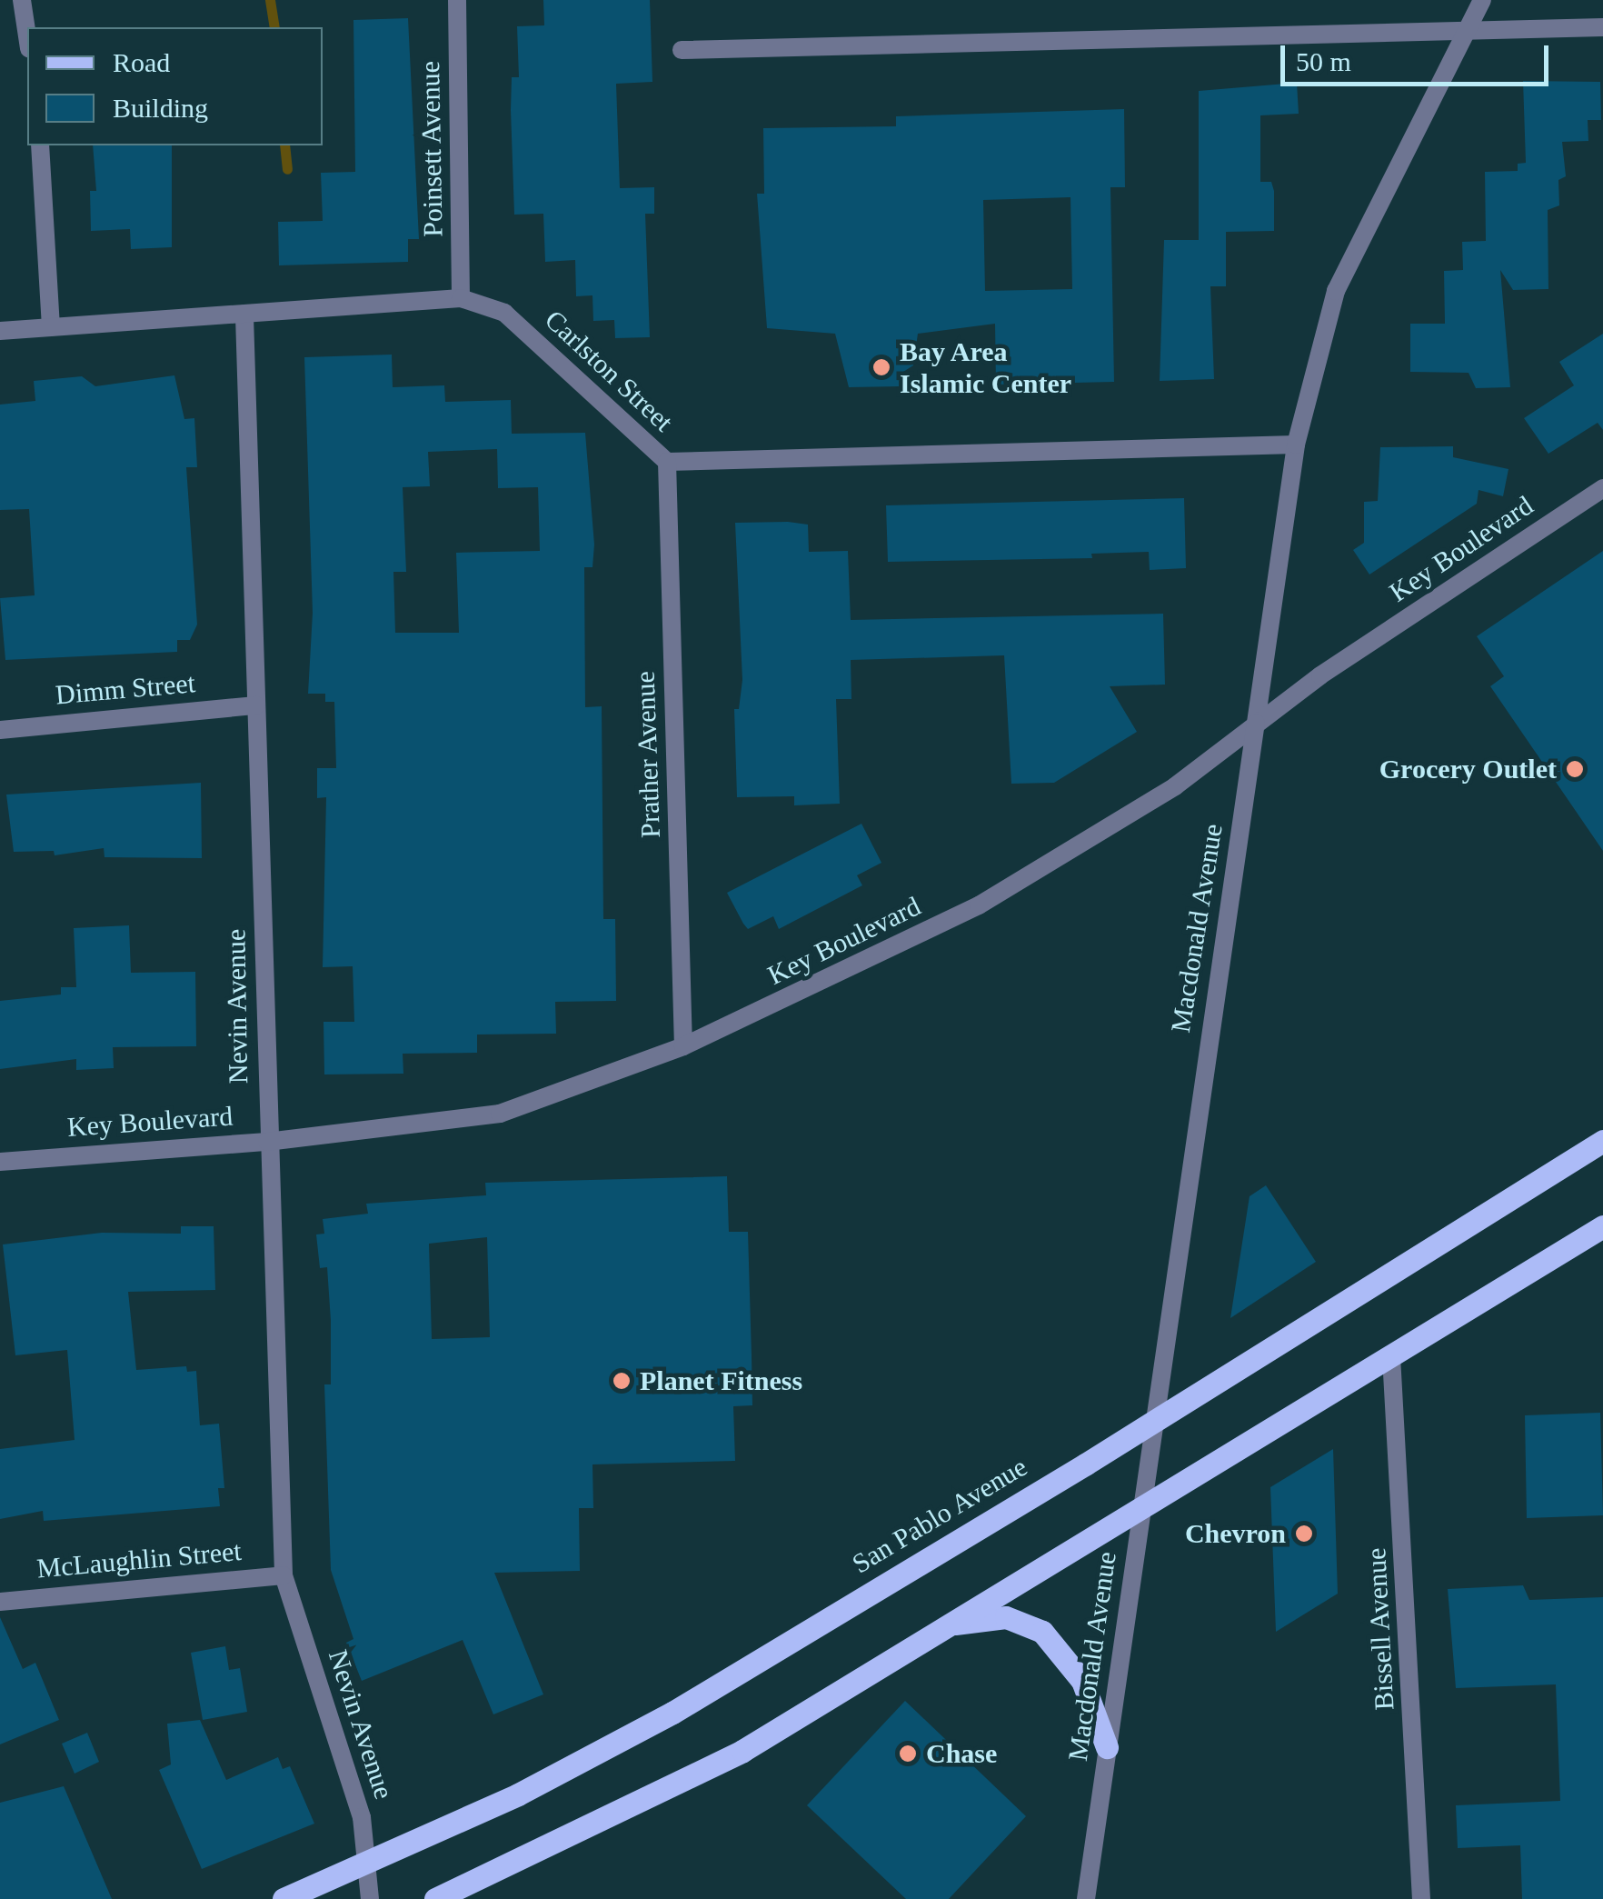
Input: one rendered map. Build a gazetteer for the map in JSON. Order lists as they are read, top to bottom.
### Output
{
  "streets": {
    "main road": ["San Pablo Avenue"],
    "street": [
      "Poinsett Avenue",
      "Carlston Street",
      "Key Boulevard",
      "Dimm Street",
      "Prather Avenue",
      "Macdonald Avenue",
      "Nevin Avenue",
      "McLaughlin Street",
      "Bissell Avenue"
    ]
  },
  "crossings": [
    ["Poinsett Avenue", "Carlston Street"],
    ["Carlston Street", "Prather Avenue"],
    ["Carlston Street", "Macdonald Avenue"],
    ["Carlston Street", "Nevin Avenue"],
    ["Key Boulevard", "Prather Avenue"],
    ["Key Boulevard", "Macdonald Avenue"],
    ["Key Boulevard", "Nevin Avenue"],
    ["Dimm Street", "Nevin Avenue"],
    ["Macdonald Avenue", "San Pablo Avenue"],
    ["Nevin Avenue", "San Pablo Avenue"],
    ["Nevin Avenue", "McLaughlin Street"]
  ],
  "places": [
    "Bay Area Islamic Center",
    "Grocery Outlet",
    "Planet Fitness",
    "Chevron",
    "Chase"
  ],
  "legend": ["Road", "Building"],
  "scale_bar": "50 m"
}
